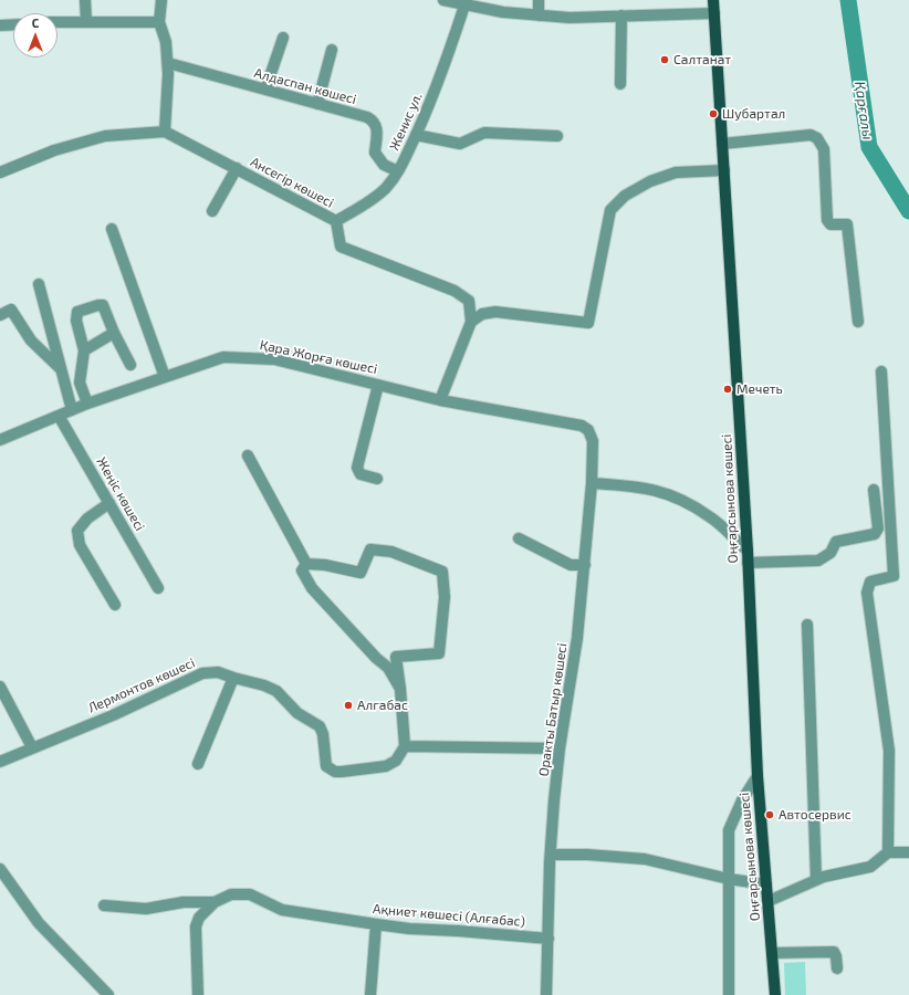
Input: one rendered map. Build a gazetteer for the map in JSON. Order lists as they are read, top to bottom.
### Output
{
  "streets": {
    "main road": ["Оңғарсынова көшесі"],
    "street": [
      "Алдаспан көшесі",
      "Женис ул.",
      "Ансегір көшесі",
      "Қара Жорға көшесі",
      "Жеңіс көшесі",
      "Лермонтов көшесі",
      "Оракты Батыр көшесі",
      "Ақниет көшесі (Алғабас)"
    ]
  },
  "crossings": [
    ["Алдаспан көшесі", "Женис ул."],
    ["Женис ул.", "Ансегір көшесі"],
    ["Ансегір көшесі", "Қара Жорға көшесі"],
    ["Қара Жорға көшесі", "Жеңіс көшесі"],
    ["Қара Жорға көшесі", "Оракты Батыр көшесі"],
    ["Оракты Батыр көшесі", "Ақниет көшесі (Алғабас)"]
  ],
  "water": ["Қарғалы"],
  "places": [
    "Салтанат",
    "Шубартал",
    "Мечеть",
    "Алгабас",
    "Автосервис"
  ],
  "north": "top"
}
